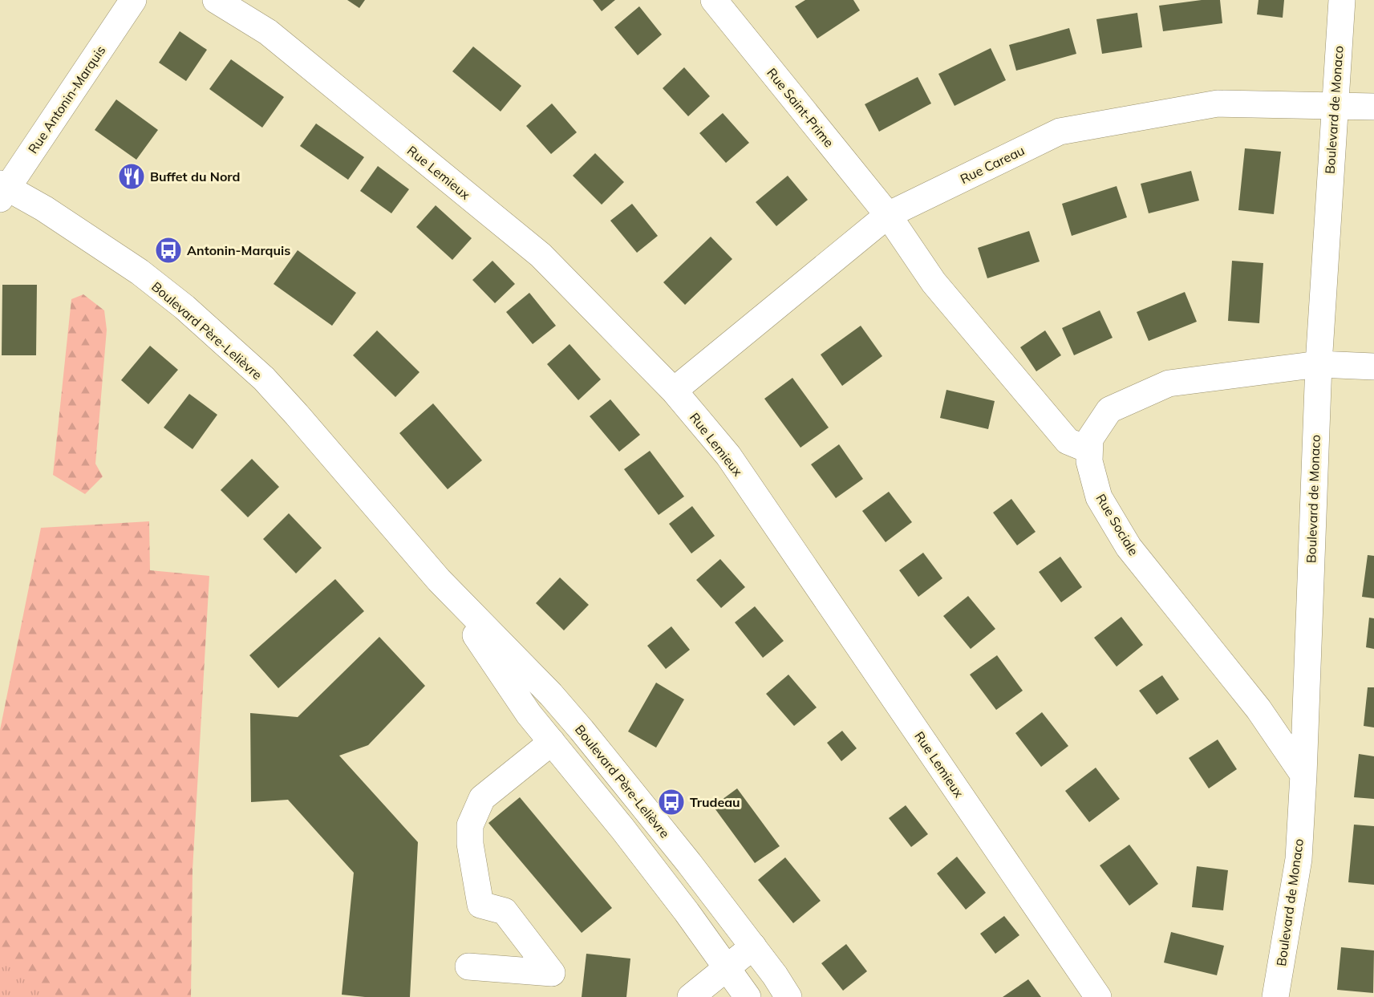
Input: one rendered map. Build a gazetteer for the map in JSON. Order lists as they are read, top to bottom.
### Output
{
  "streets": {
    "street": [
      "Rue Antonin-Marquis",
      "Rue Saint-Prime",
      "Boulevard de Monaco",
      "Rue Careau",
      "Rue Lemieux",
      "Boulevard Père-Lelièvre",
      "Rue Sociale"
    ]
  },
  "crossings": [
    ["Rue Antonin-Marquis", "Boulevard Père-Lelièvre"],
    ["Rue Saint-Prime", "Rue Careau"],
    ["Rue Saint-Prime", "Rue Sociale"],
    ["Boulevard de Monaco", "Rue Careau"],
    ["Boulevard de Monaco", "Rue Sociale"],
    ["Rue Careau", "Rue Lemieux"]
  ],
  "places": {
    "restaurant": ["Buffet du Nord"],
    "bus stop": ["Antonin-Marquis", "Trudeau"]
  }
}
